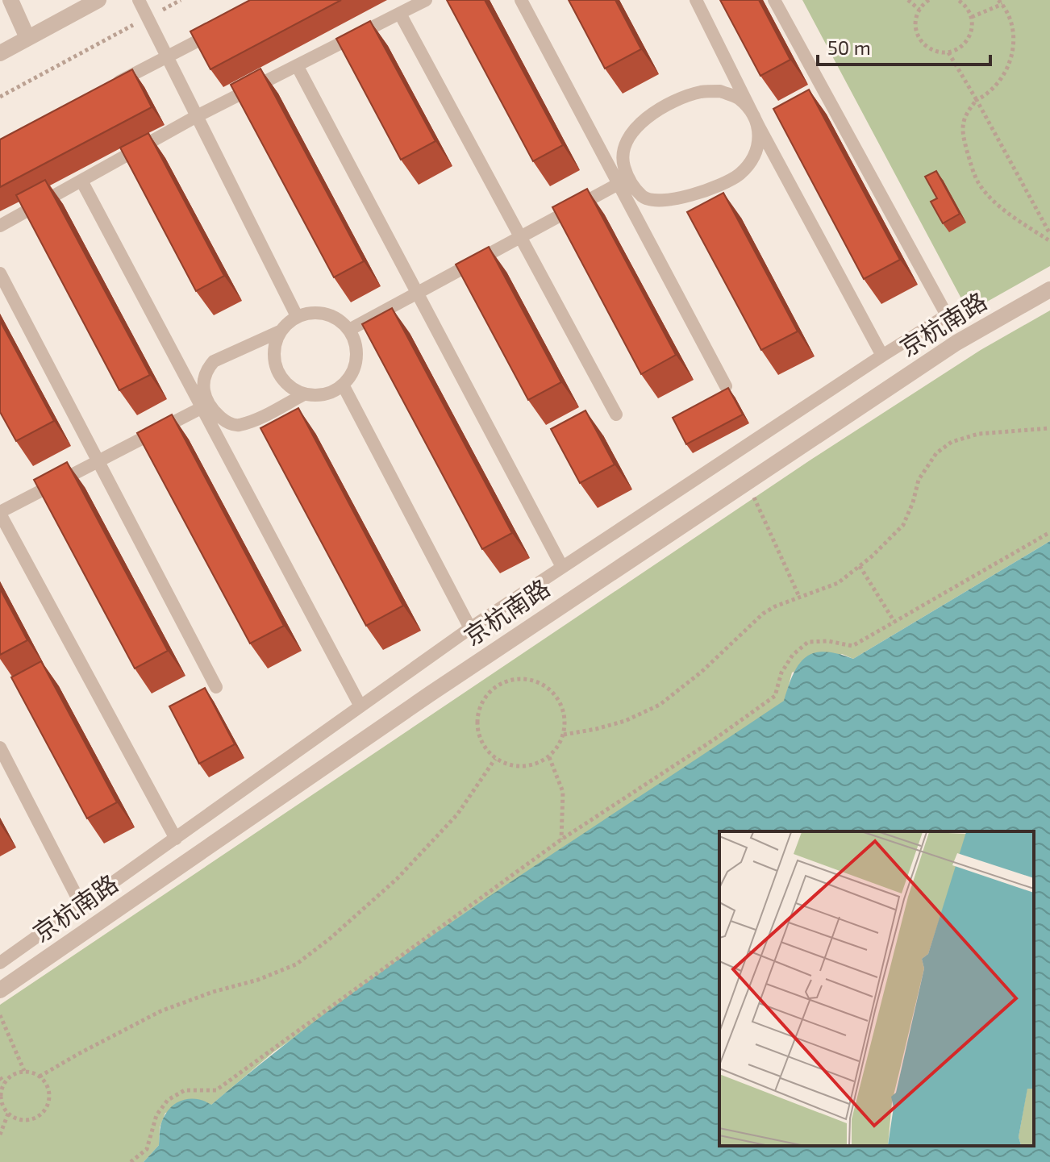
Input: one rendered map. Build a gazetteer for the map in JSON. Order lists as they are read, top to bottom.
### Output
{
  "streets": {
    "street": ["京杭南路"]
  },
  "scale_bar": "50 m"
}
